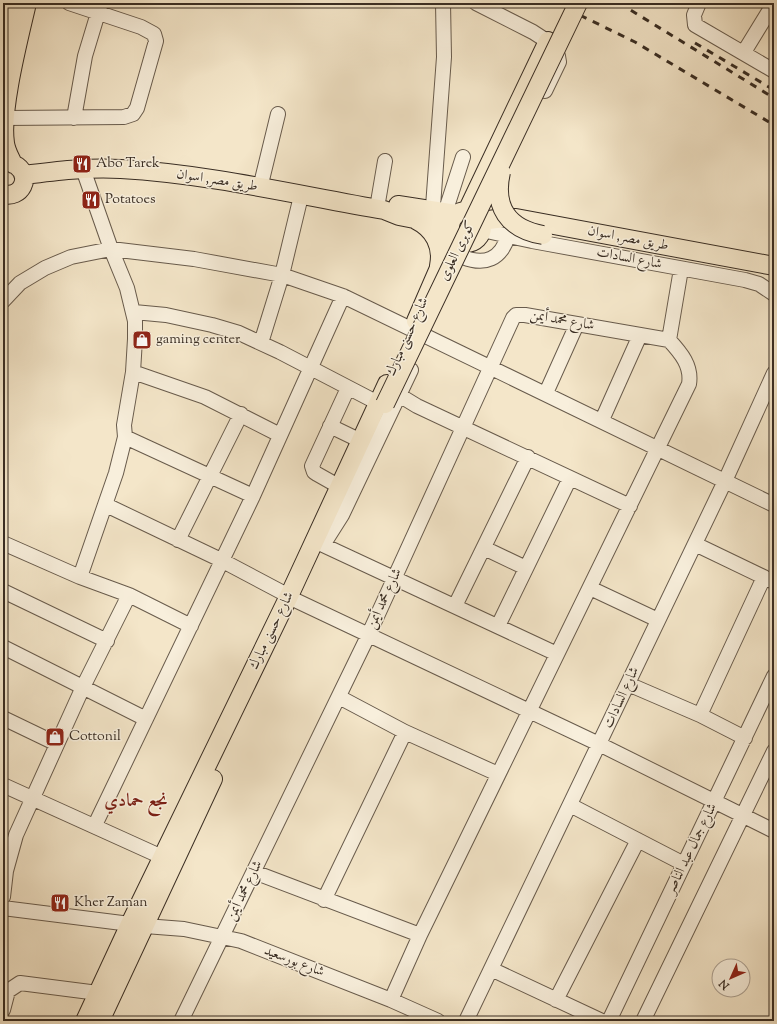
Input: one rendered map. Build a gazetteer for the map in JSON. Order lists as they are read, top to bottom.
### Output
{
  "streets": {
    "main road": ["طريق مصر, اسوان", "كوبرى العلوى", "شارع حسنى مبارك"],
    "street": [
      "شارع السادات",
      "شارع محمد أيمن",
      "شارع جمال عبد الناصر",
      "شارع بورسعيد"
    ]
  },
  "crossings": [
    ["طريق مصر, اسوان", "شارع السادات"],
    ["طريق مصر, اسوان", "شارع حسنى مبارك"],
    ["كوبرى العلوى", "شارع حسنى مبارك"],
    ["شارع السادات", "شارع حسنى مبارك"],
    ["شارع محمد أيمن", "شارع بورسعيد"],
    ["شارع حسنى مبارك", "شارع بورسعيد"]
  ],
  "districts": ["نجع حمادي"],
  "places": {
    "restaurant": ["Abo Tarek", "Potatoes", "Kher Zaman"],
    "shop": ["gaming center", "Cottonil"]
  },
  "north": "bottom left"
}
